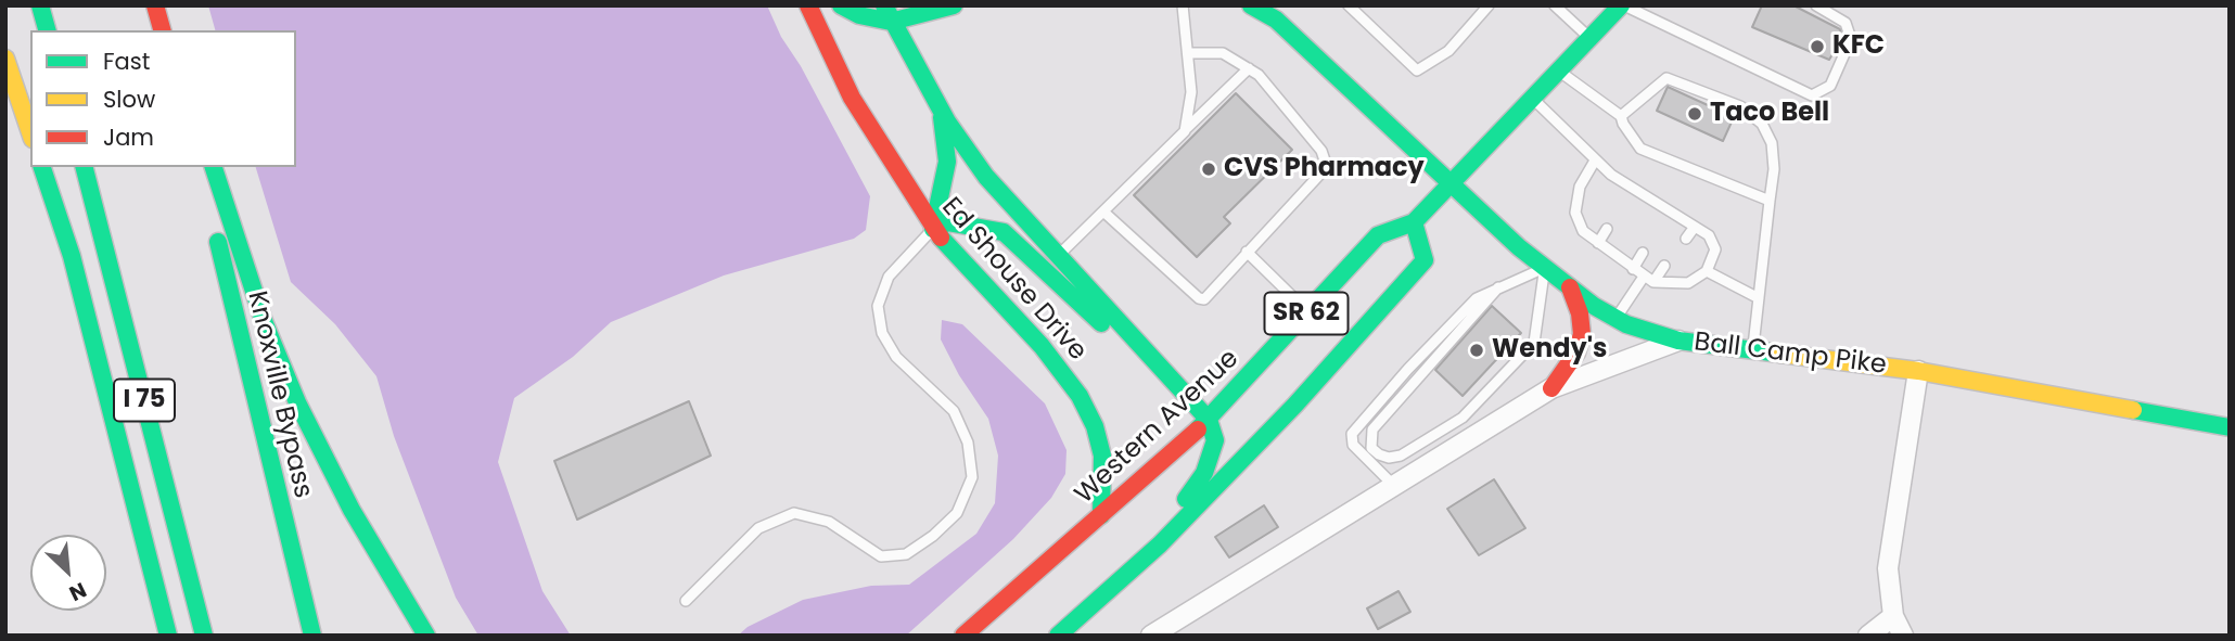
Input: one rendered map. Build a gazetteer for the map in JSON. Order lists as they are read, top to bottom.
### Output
{
  "streets": {
    "main road": [
      "Ed Shouse Drive",
      "SR 62",
      "Ball Camp Pike",
      "Knoxville Bypass",
      "I 75",
      "Western Avenue"
    ]
  },
  "crossings": [
    ["Ed Shouse Drive", "Western Avenue"]
  ],
  "places": [
    "KFC",
    "Taco Bell",
    "CVS Pharmacy",
    "Wendy's"
  ],
  "legend": ["Fast", "Slow", "Jam"],
  "north": "bottom right"
}
